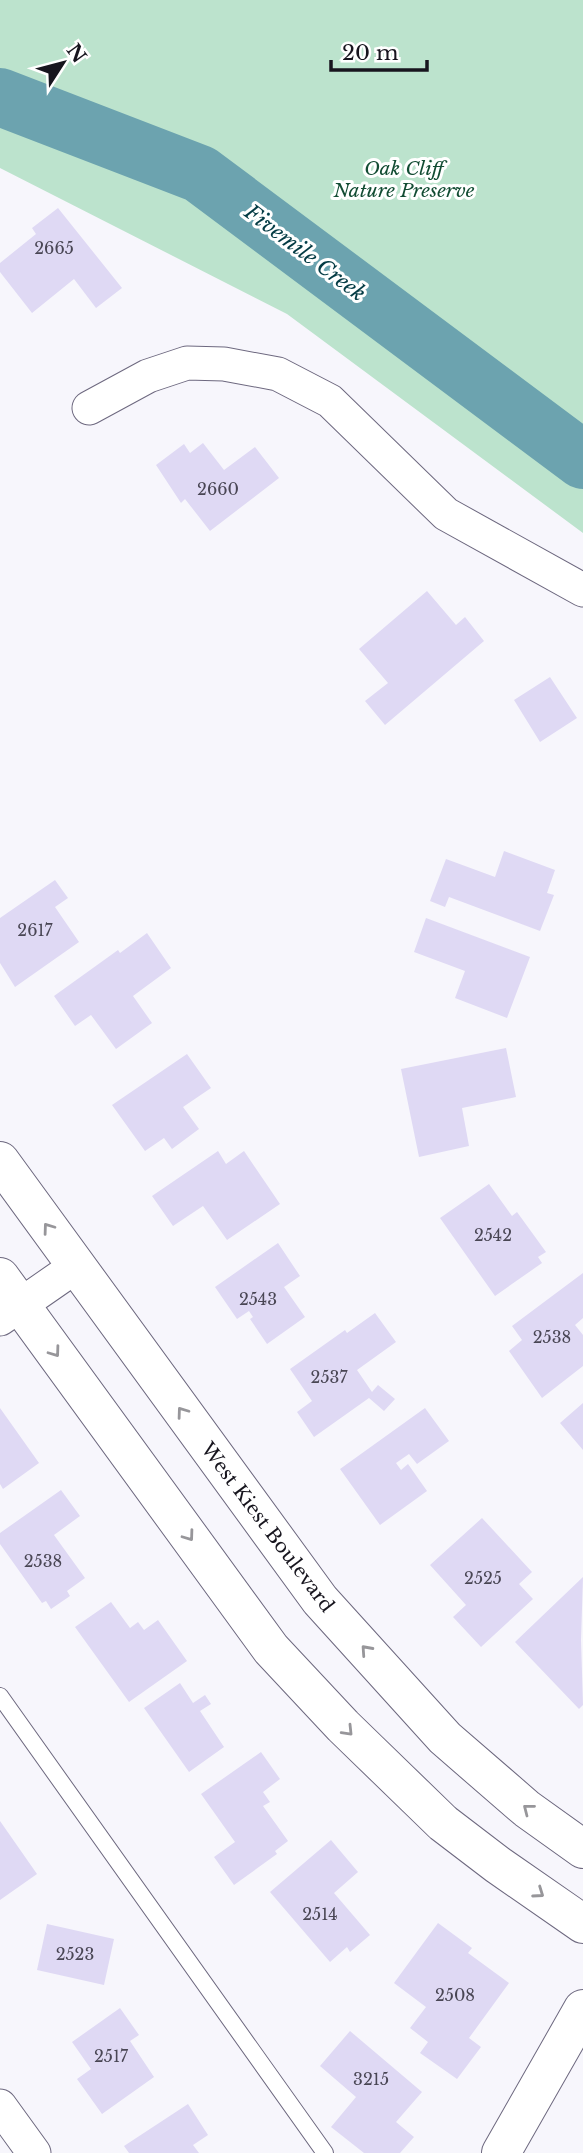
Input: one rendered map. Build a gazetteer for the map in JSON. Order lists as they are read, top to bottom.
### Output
{
  "streets": {
    "main road": ["West Kiest Boulevard"]
  },
  "water": ["Fivemile Creek"],
  "parks": ["Oak Cliff Nature Preserve"],
  "house_numbers": [
    "2665",
    "2660",
    "2617",
    "2542",
    "2543",
    "2538",
    "2537",
    "2538",
    "2525",
    "2514",
    "2523",
    "2508",
    "2517",
    "3215"
  ],
  "scale_bar": "20 m",
  "north": "top right"
}
